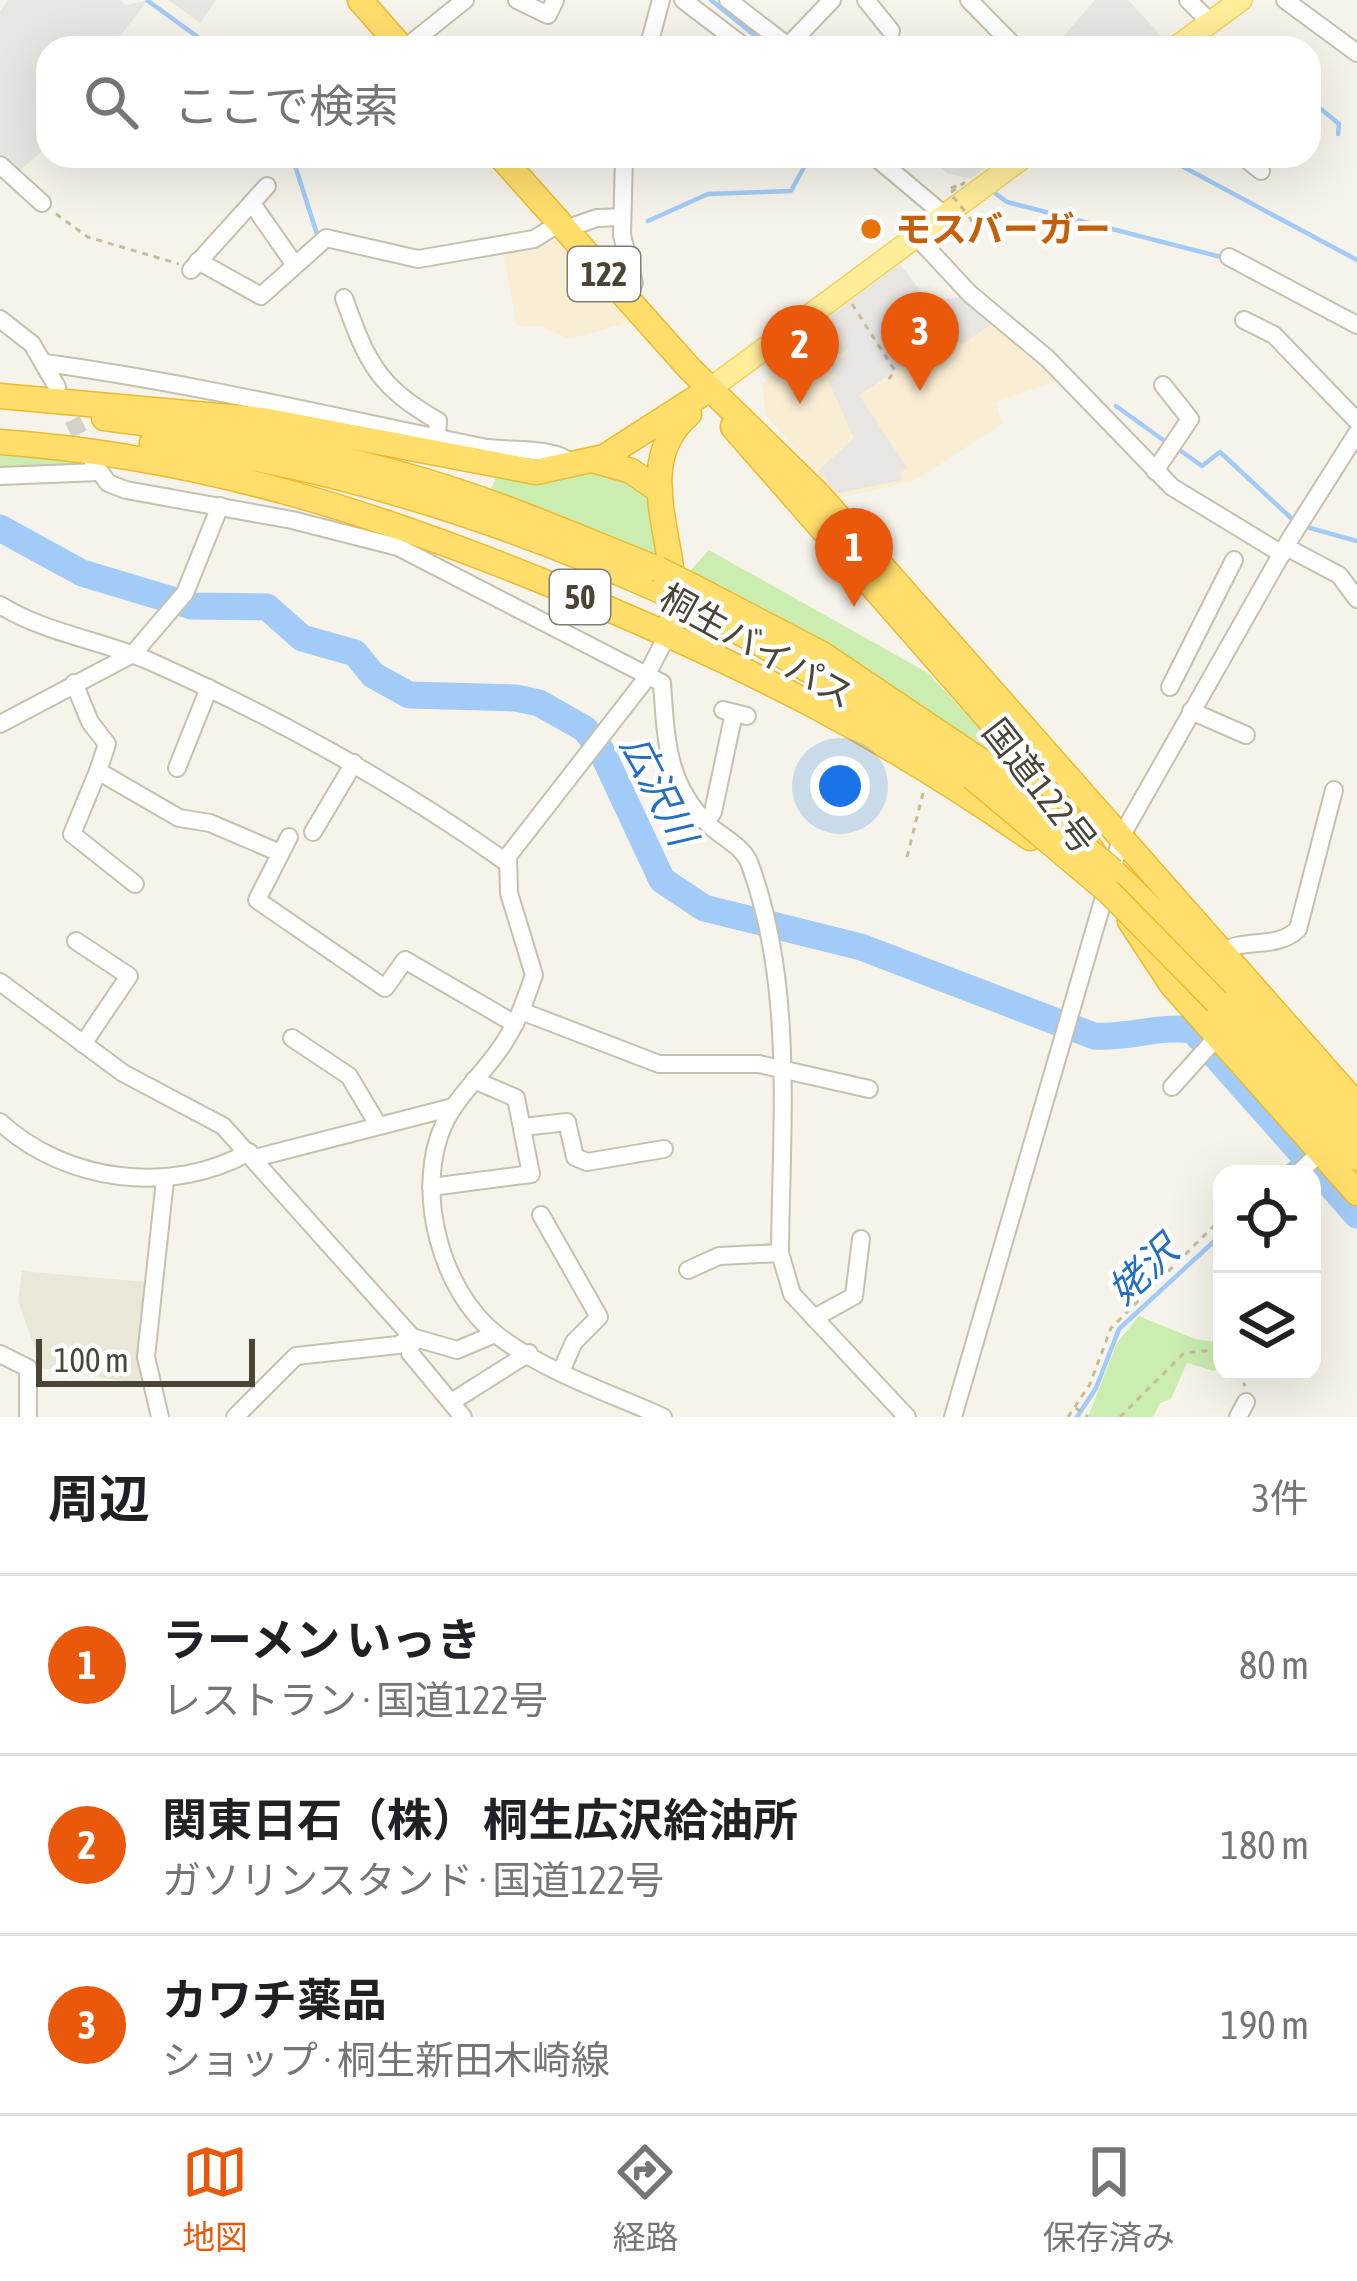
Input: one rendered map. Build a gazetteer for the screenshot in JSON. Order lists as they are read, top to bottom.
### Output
{
  "streets": {
    "highway": [
      "122",
      "50",
      "桐生バイパス",
      "国道122号"
    ]
  },
  "crossings": [
    ["50", "国道122号"]
  ],
  "water": ["広沢川", "姥沢"],
  "places": ["モスバーガー"],
  "scale_bar": "100 m",
  "page": {
    "search": "ここで検索",
    "pins": ["3", "2", "1"],
    "scale": "100 m",
    "heading": ["周辺", "3件"],
    "list": [
      {
        "mark": "1",
        "name": "ラーメン いっき",
        "note": "レストラン · 国道122号",
        "value": "80 m"
      },
      {
        "mark": "2",
        "name": "関東日石（株） 桐生広沢給油所",
        "note": "ガソリンスタンド · 国道122号",
        "value": "180 m"
      },
      {
        "mark": "3",
        "name": "カワチ薬品",
        "note": "ショップ · 桐生新田木崎線",
        "value": "190 m"
      }
    ],
    "nav": ["地図", "経路", "保存済み"]
  }
}
